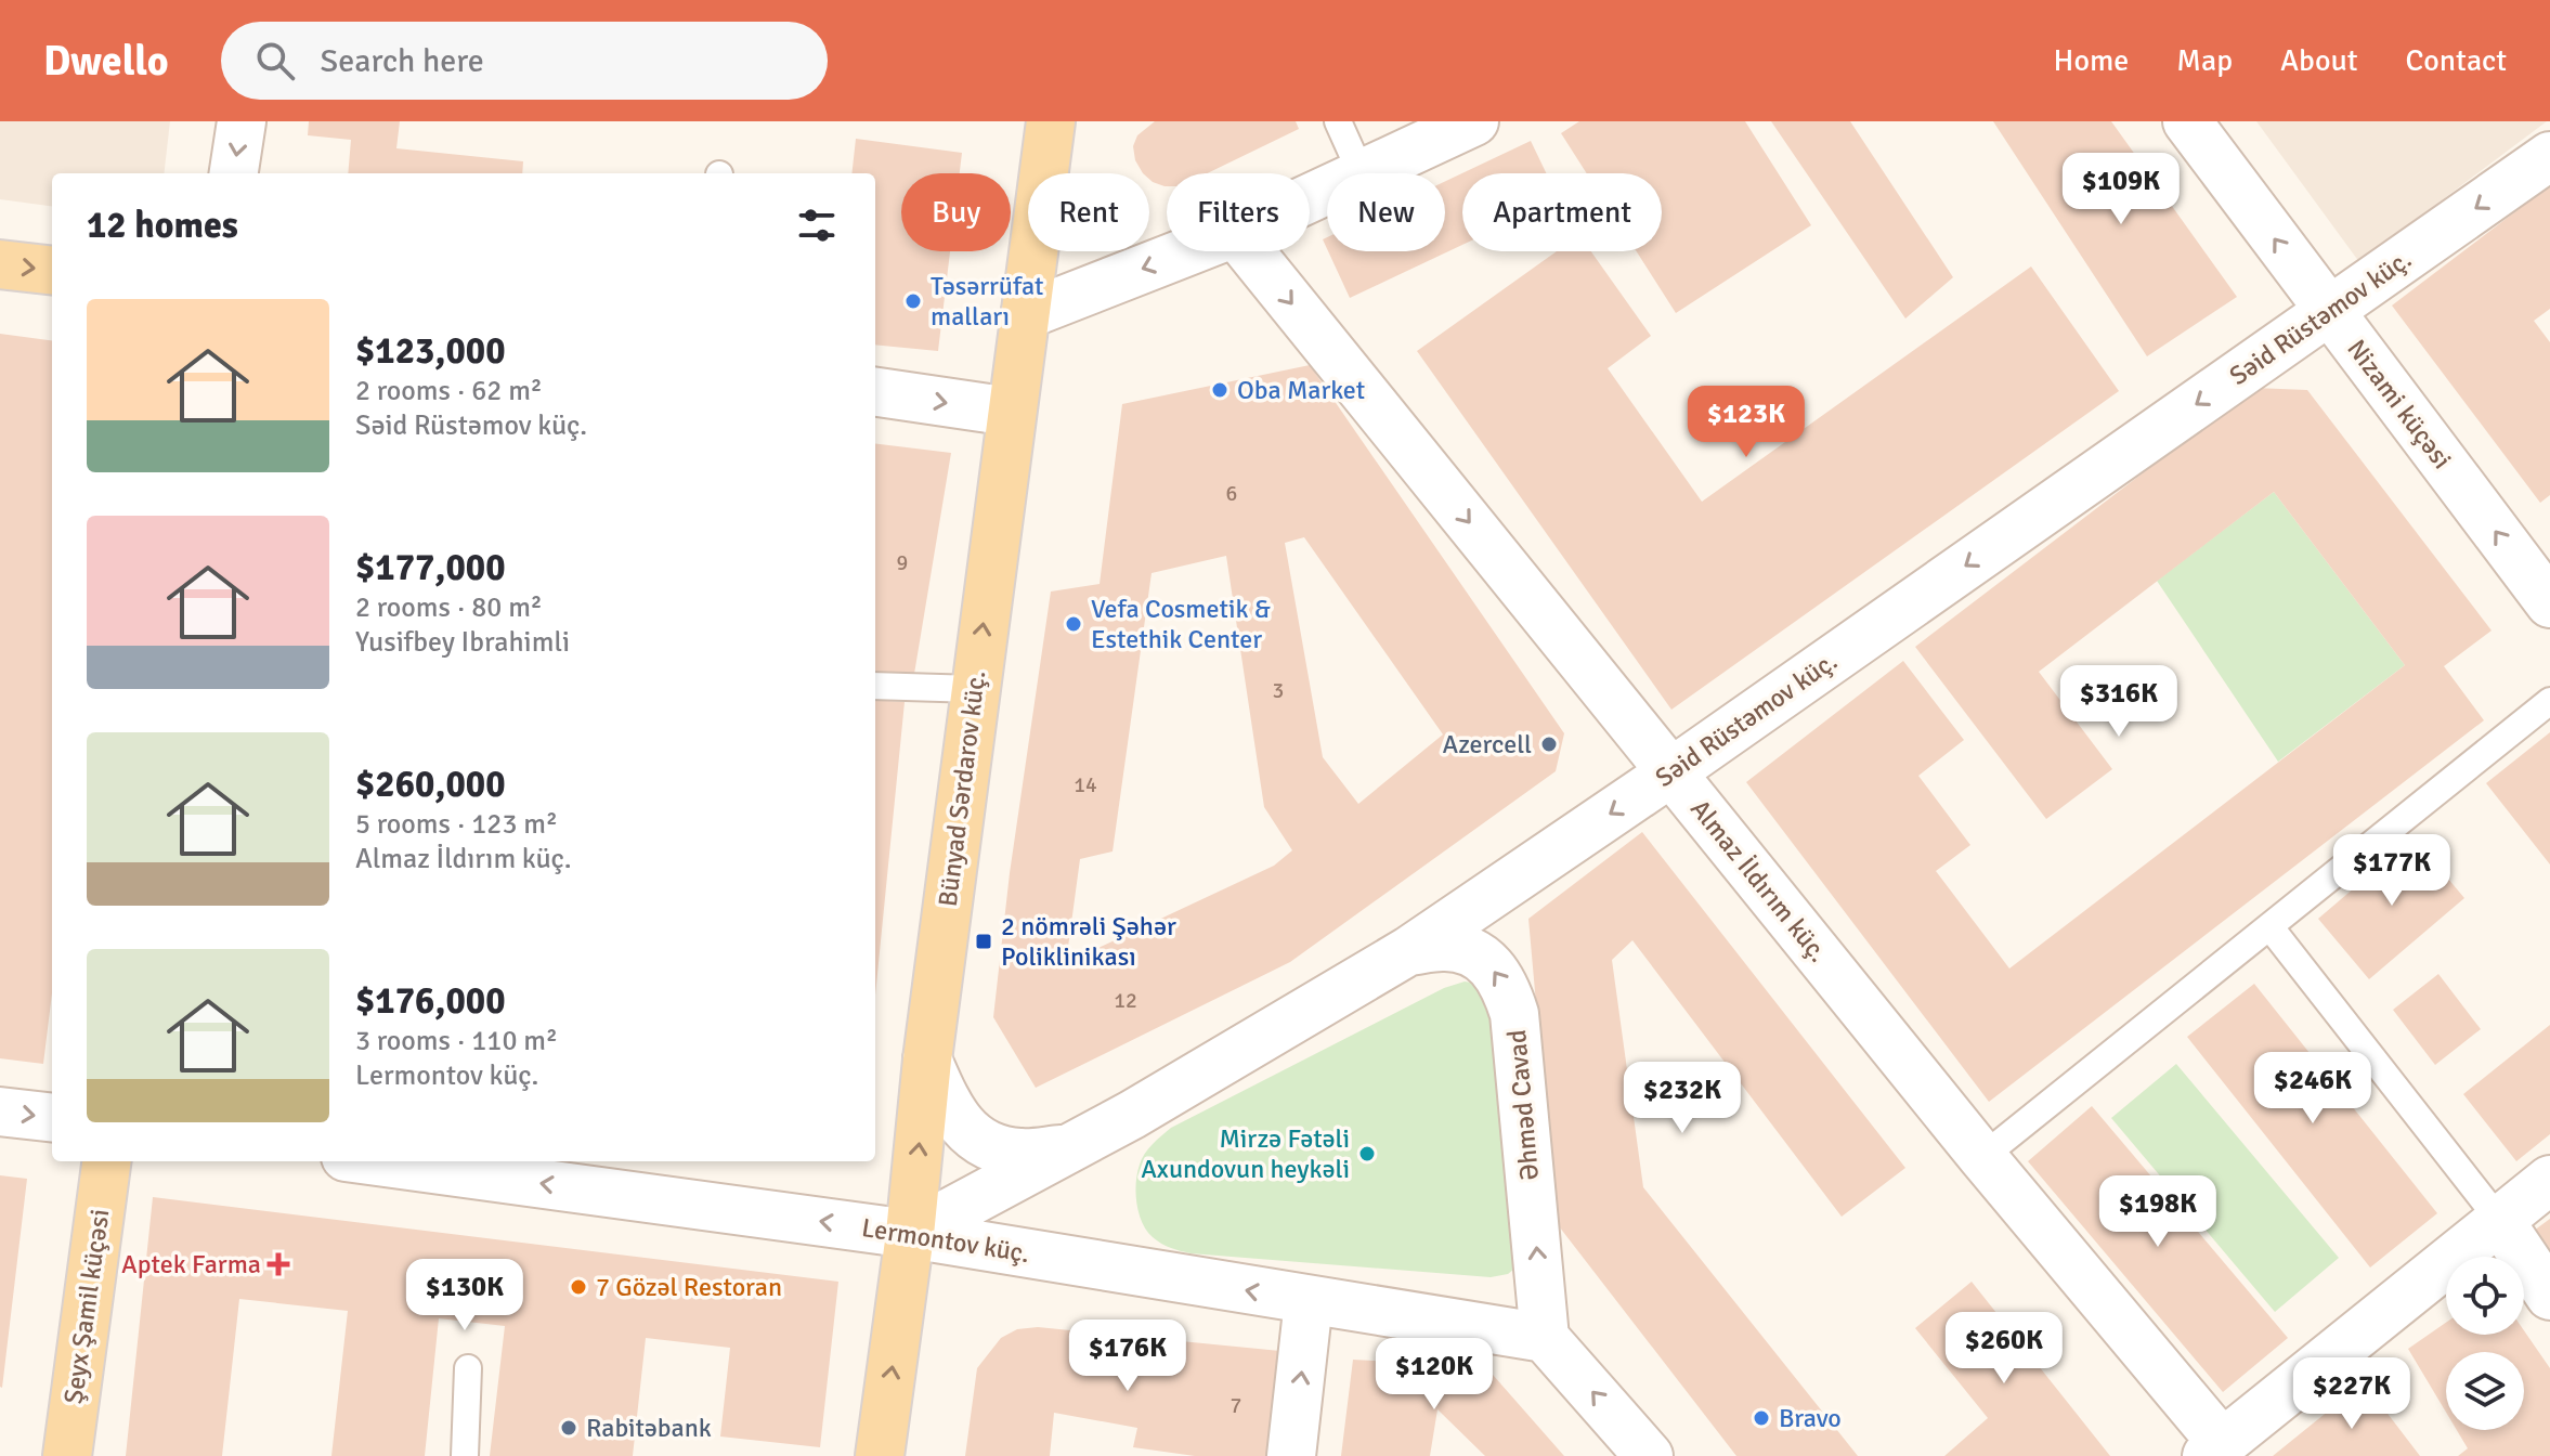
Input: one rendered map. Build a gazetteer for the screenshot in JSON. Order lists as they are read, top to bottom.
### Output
{
  "streets": {
    "main road": ["Bünyad Sərdarov küç.", "Şeyx Şamil küçəsi"],
    "street": [
      "Səid Rüstəmov küç.",
      "Nizami küçəsi",
      "Almaz İldırım küç.",
      "Əhməd Cavad",
      "Lermontov küç."
    ]
  },
  "crossings": [
    ["Səid Rüstəmov küç.", "Nizami küçəsi"],
    ["Səid Rüstəmov küç.", "Bünyad Sərdarov küç."],
    ["Səid Rüstəmov küç.", "Almaz İldırım küç."],
    ["Səid Rüstəmov küç.", "Əhməd Cavad"],
    ["Səid Rüstəmov küç.", "Lermontov küç."],
    ["Bünyad Sərdarov küç.", "Lermontov küç."],
    ["Əhməd Cavad", "Lermontov küç."]
  ],
  "one_way": [
    "Səid Rüstəmov küç.",
    "Nizami küçəsi",
    "Bünyad Sərdarov küç.",
    "Almaz İldırım küç.",
    "Əhməd Cavad",
    "Lermontov küç."
  ],
  "places": {
    "other": [
      "Təsərrüfat malları",
      "Oba Market",
      "Vefa Cosmetik & Estethik Center",
      "Azercell",
      "Mirzə Fətəli Axundovun heykəli",
      "7 Gözəl Restoran",
      "Bravo",
      "Rabitəbank"
    ],
    "transit": ["2 nömrəli Şəhər Poliklinikası"],
    "health": ["Aptek Farma"]
  },
  "house_numbers": [
    "6",
    "9",
    "3",
    "14",
    "12",
    "7"
  ],
  "page": {
    "header": "Dwello",
    "search": "Search here",
    "nav": [
      "Home",
      "Map",
      "About",
      "Contact"
    ],
    "price": [
      "$109K",
      "$123K",
      "$316K",
      "$177K",
      "$246K",
      "$232K",
      "$198K",
      "$130K",
      "$260K",
      "$176K",
      "$120K",
      "$227K"
    ],
    "chip": [
      "Buy",
      "Rent",
      "Filters",
      "New",
      "Apartment"
    ],
    "heading": "12 homes",
    "list": [
      {
        "name": "$123,000",
        "note": "2 rooms · 62 m² · Səid Rüstəmov küç."
      },
      {
        "name": "$177,000",
        "note": "2 rooms · 80 m² · Yusifbey Ibrahimli"
      },
      {
        "name": "$260,000",
        "note": "5 rooms · 123 m² · Almaz İldırım küç."
      },
      {
        "name": "$176,000",
        "note": "3 rooms · 110 m² · Lermontov küç."
      }
    ]
  }
}
